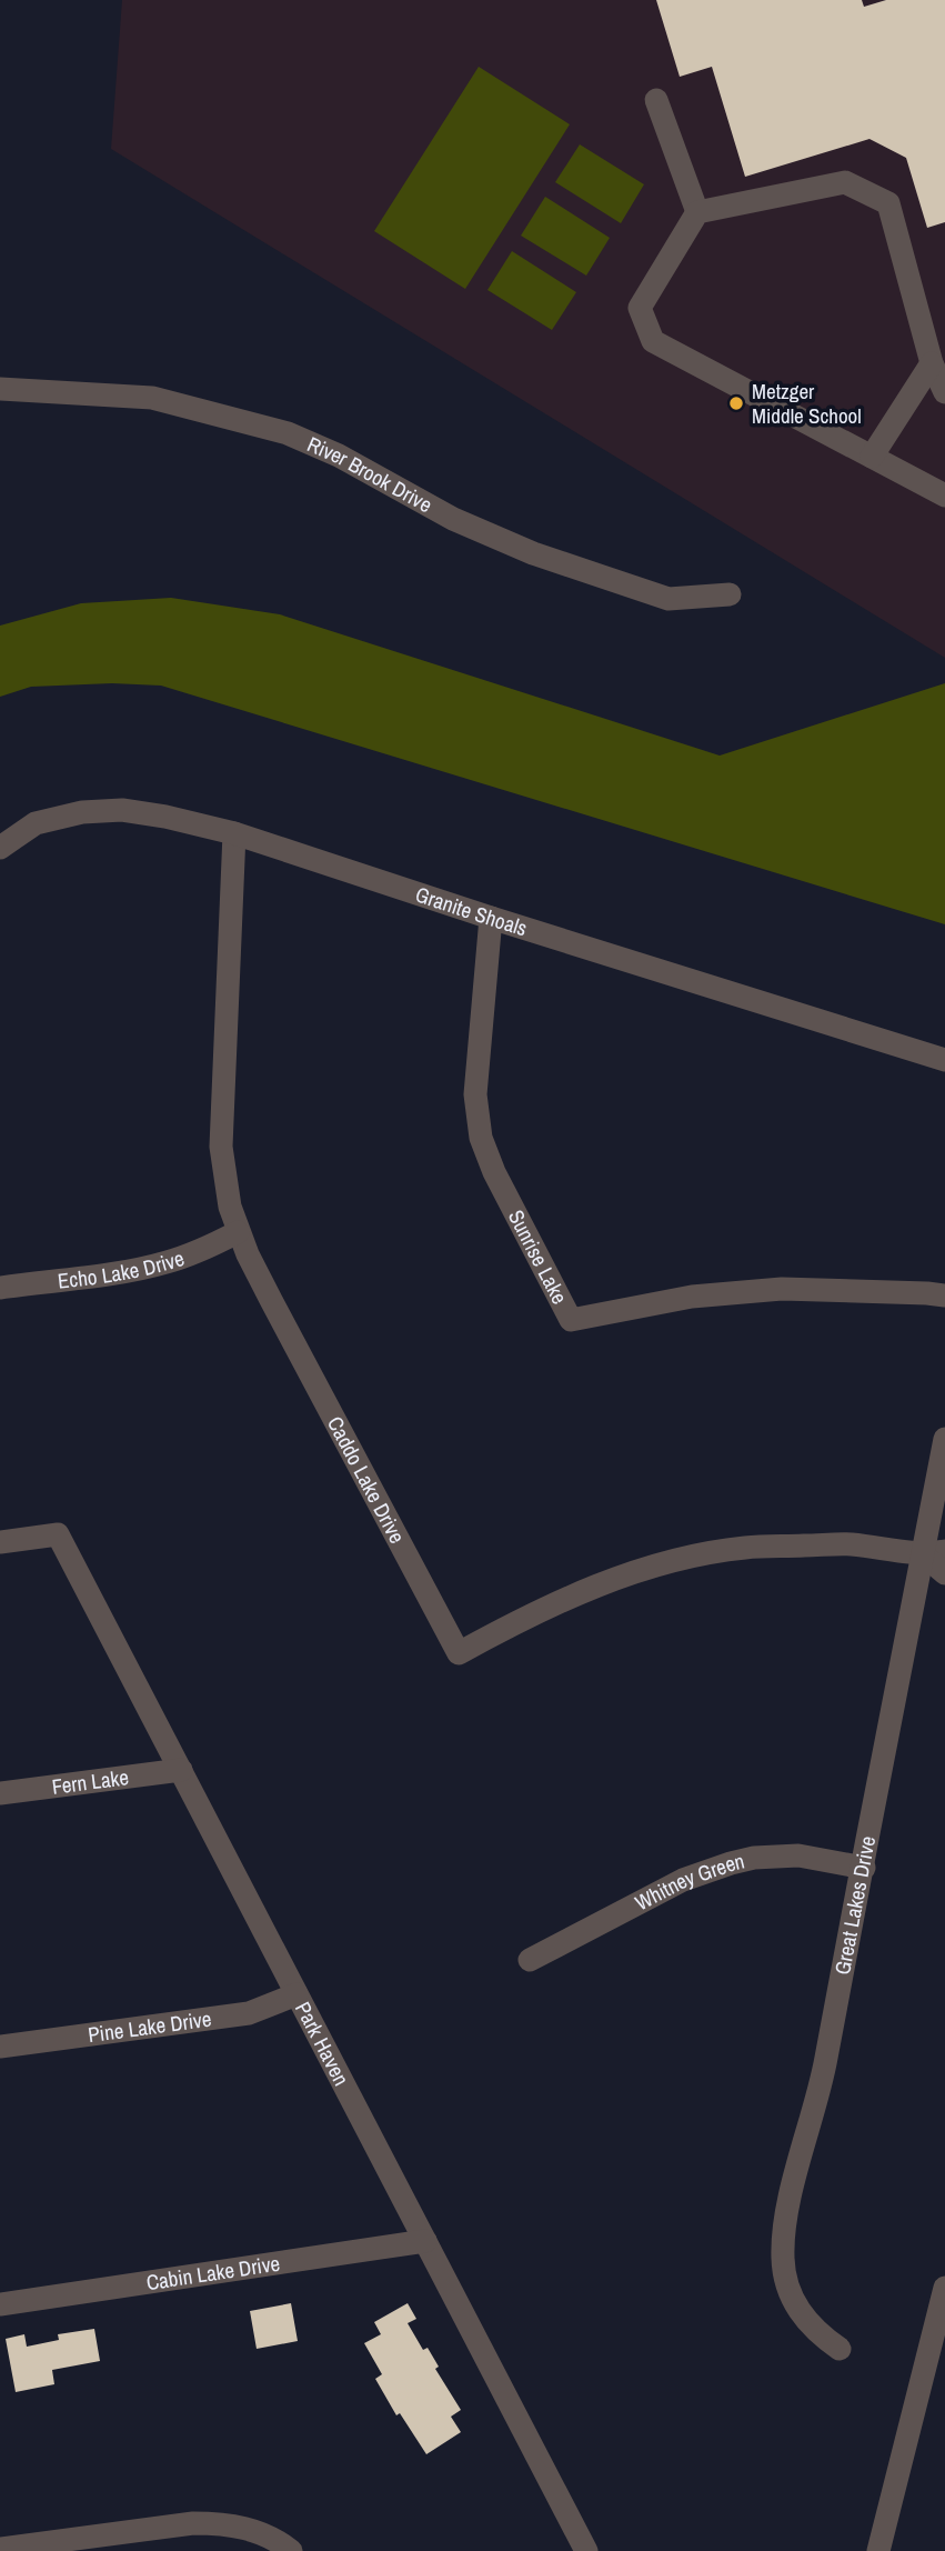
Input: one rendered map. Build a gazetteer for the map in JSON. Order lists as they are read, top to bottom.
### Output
{
  "streets": {
    "street": [
      "River Brook Drive",
      "Granite Shoals",
      "Sunrise Lake",
      "Echo Lake Drive",
      "Caddo Lake Drive",
      "Fern Lake",
      "Whitney Green",
      "Great Lakes Drive",
      "Pine Lake Drive",
      "Park Haven",
      "Cabin Lake Drive"
    ]
  },
  "crossings": [
    ["Granite Shoals", "Sunrise Lake"],
    ["Granite Shoals", "Caddo Lake Drive"],
    ["Echo Lake Drive", "Caddo Lake Drive"],
    ["Caddo Lake Drive", "Great Lakes Drive"],
    ["Fern Lake", "Park Haven"],
    ["Whitney Green", "Great Lakes Drive"],
    ["Pine Lake Drive", "Park Haven"],
    ["Park Haven", "Cabin Lake Drive"]
  ],
  "places": ["Metzger Middle School"]
}
